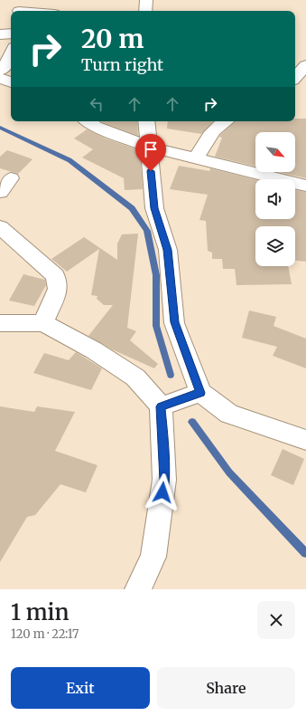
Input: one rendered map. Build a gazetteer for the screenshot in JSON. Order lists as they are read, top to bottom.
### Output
{
  "north": "bottom right",
  "page": {
    "turn": ["20 m", "Turn right"],
    "heading": ["1 min", "120 m · 22:17"],
    "buttons": ["Exit", "Share"]
  }
}
